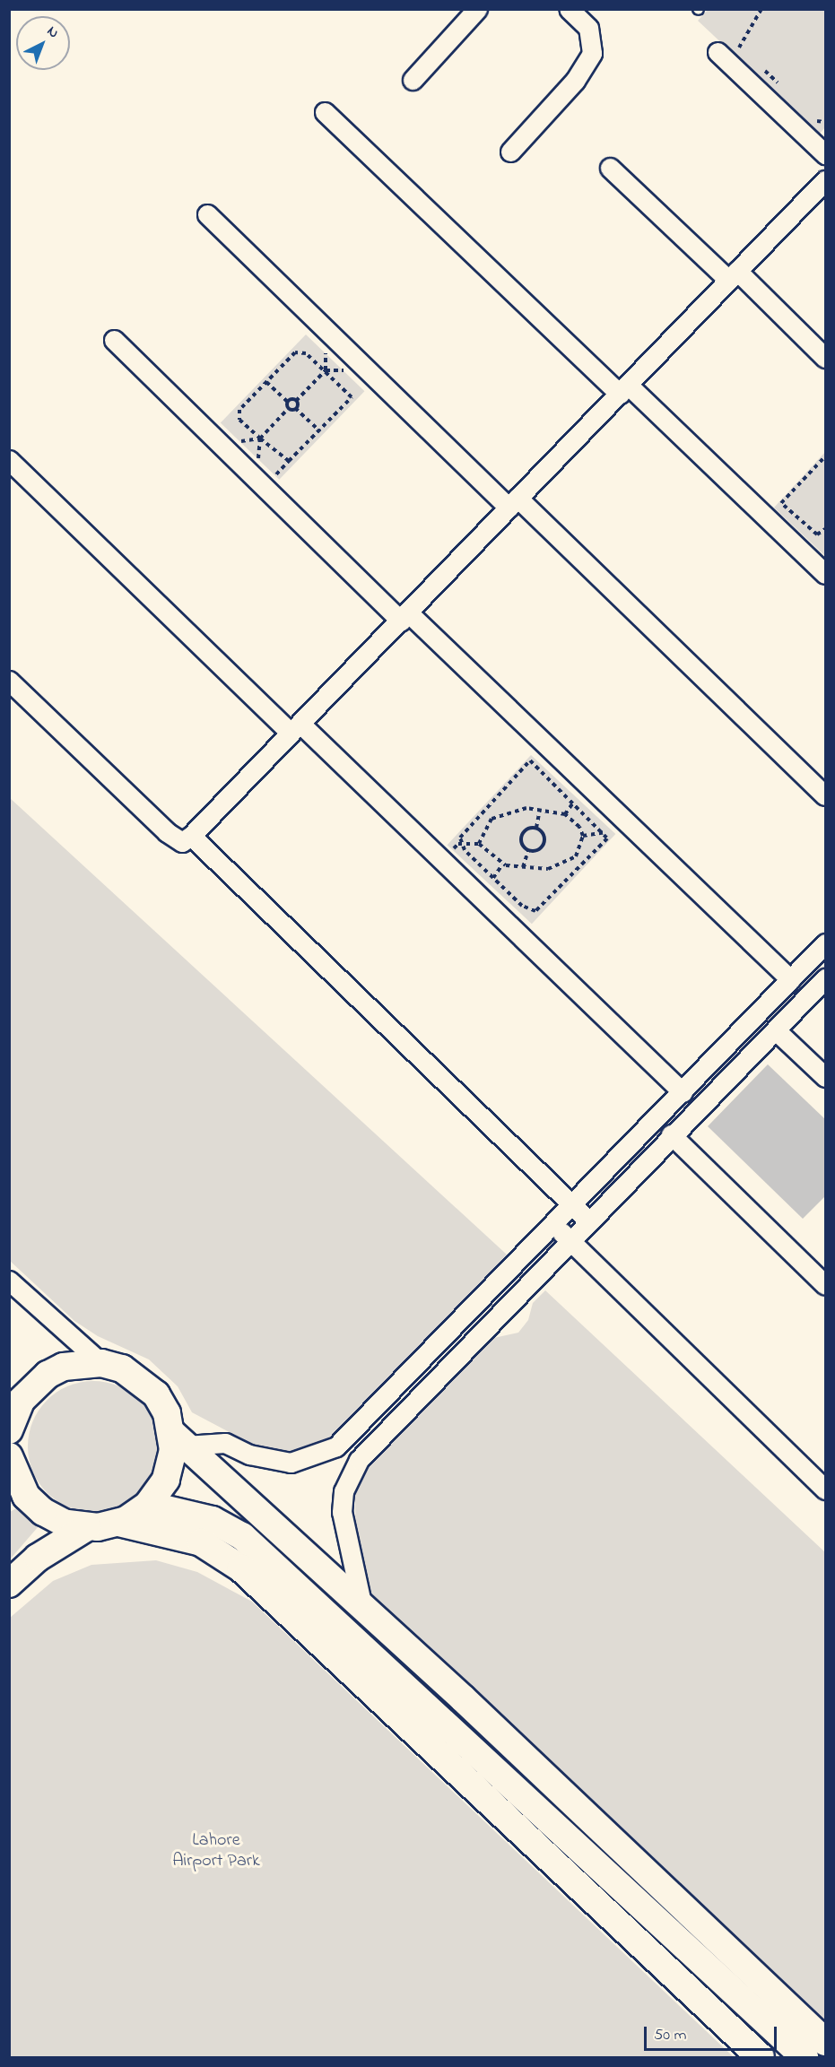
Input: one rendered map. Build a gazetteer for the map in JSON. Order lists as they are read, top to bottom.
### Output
{
  "parks": ["Lahore Airport Park"],
  "scale_bar": "50 m",
  "north": "top right"
}
